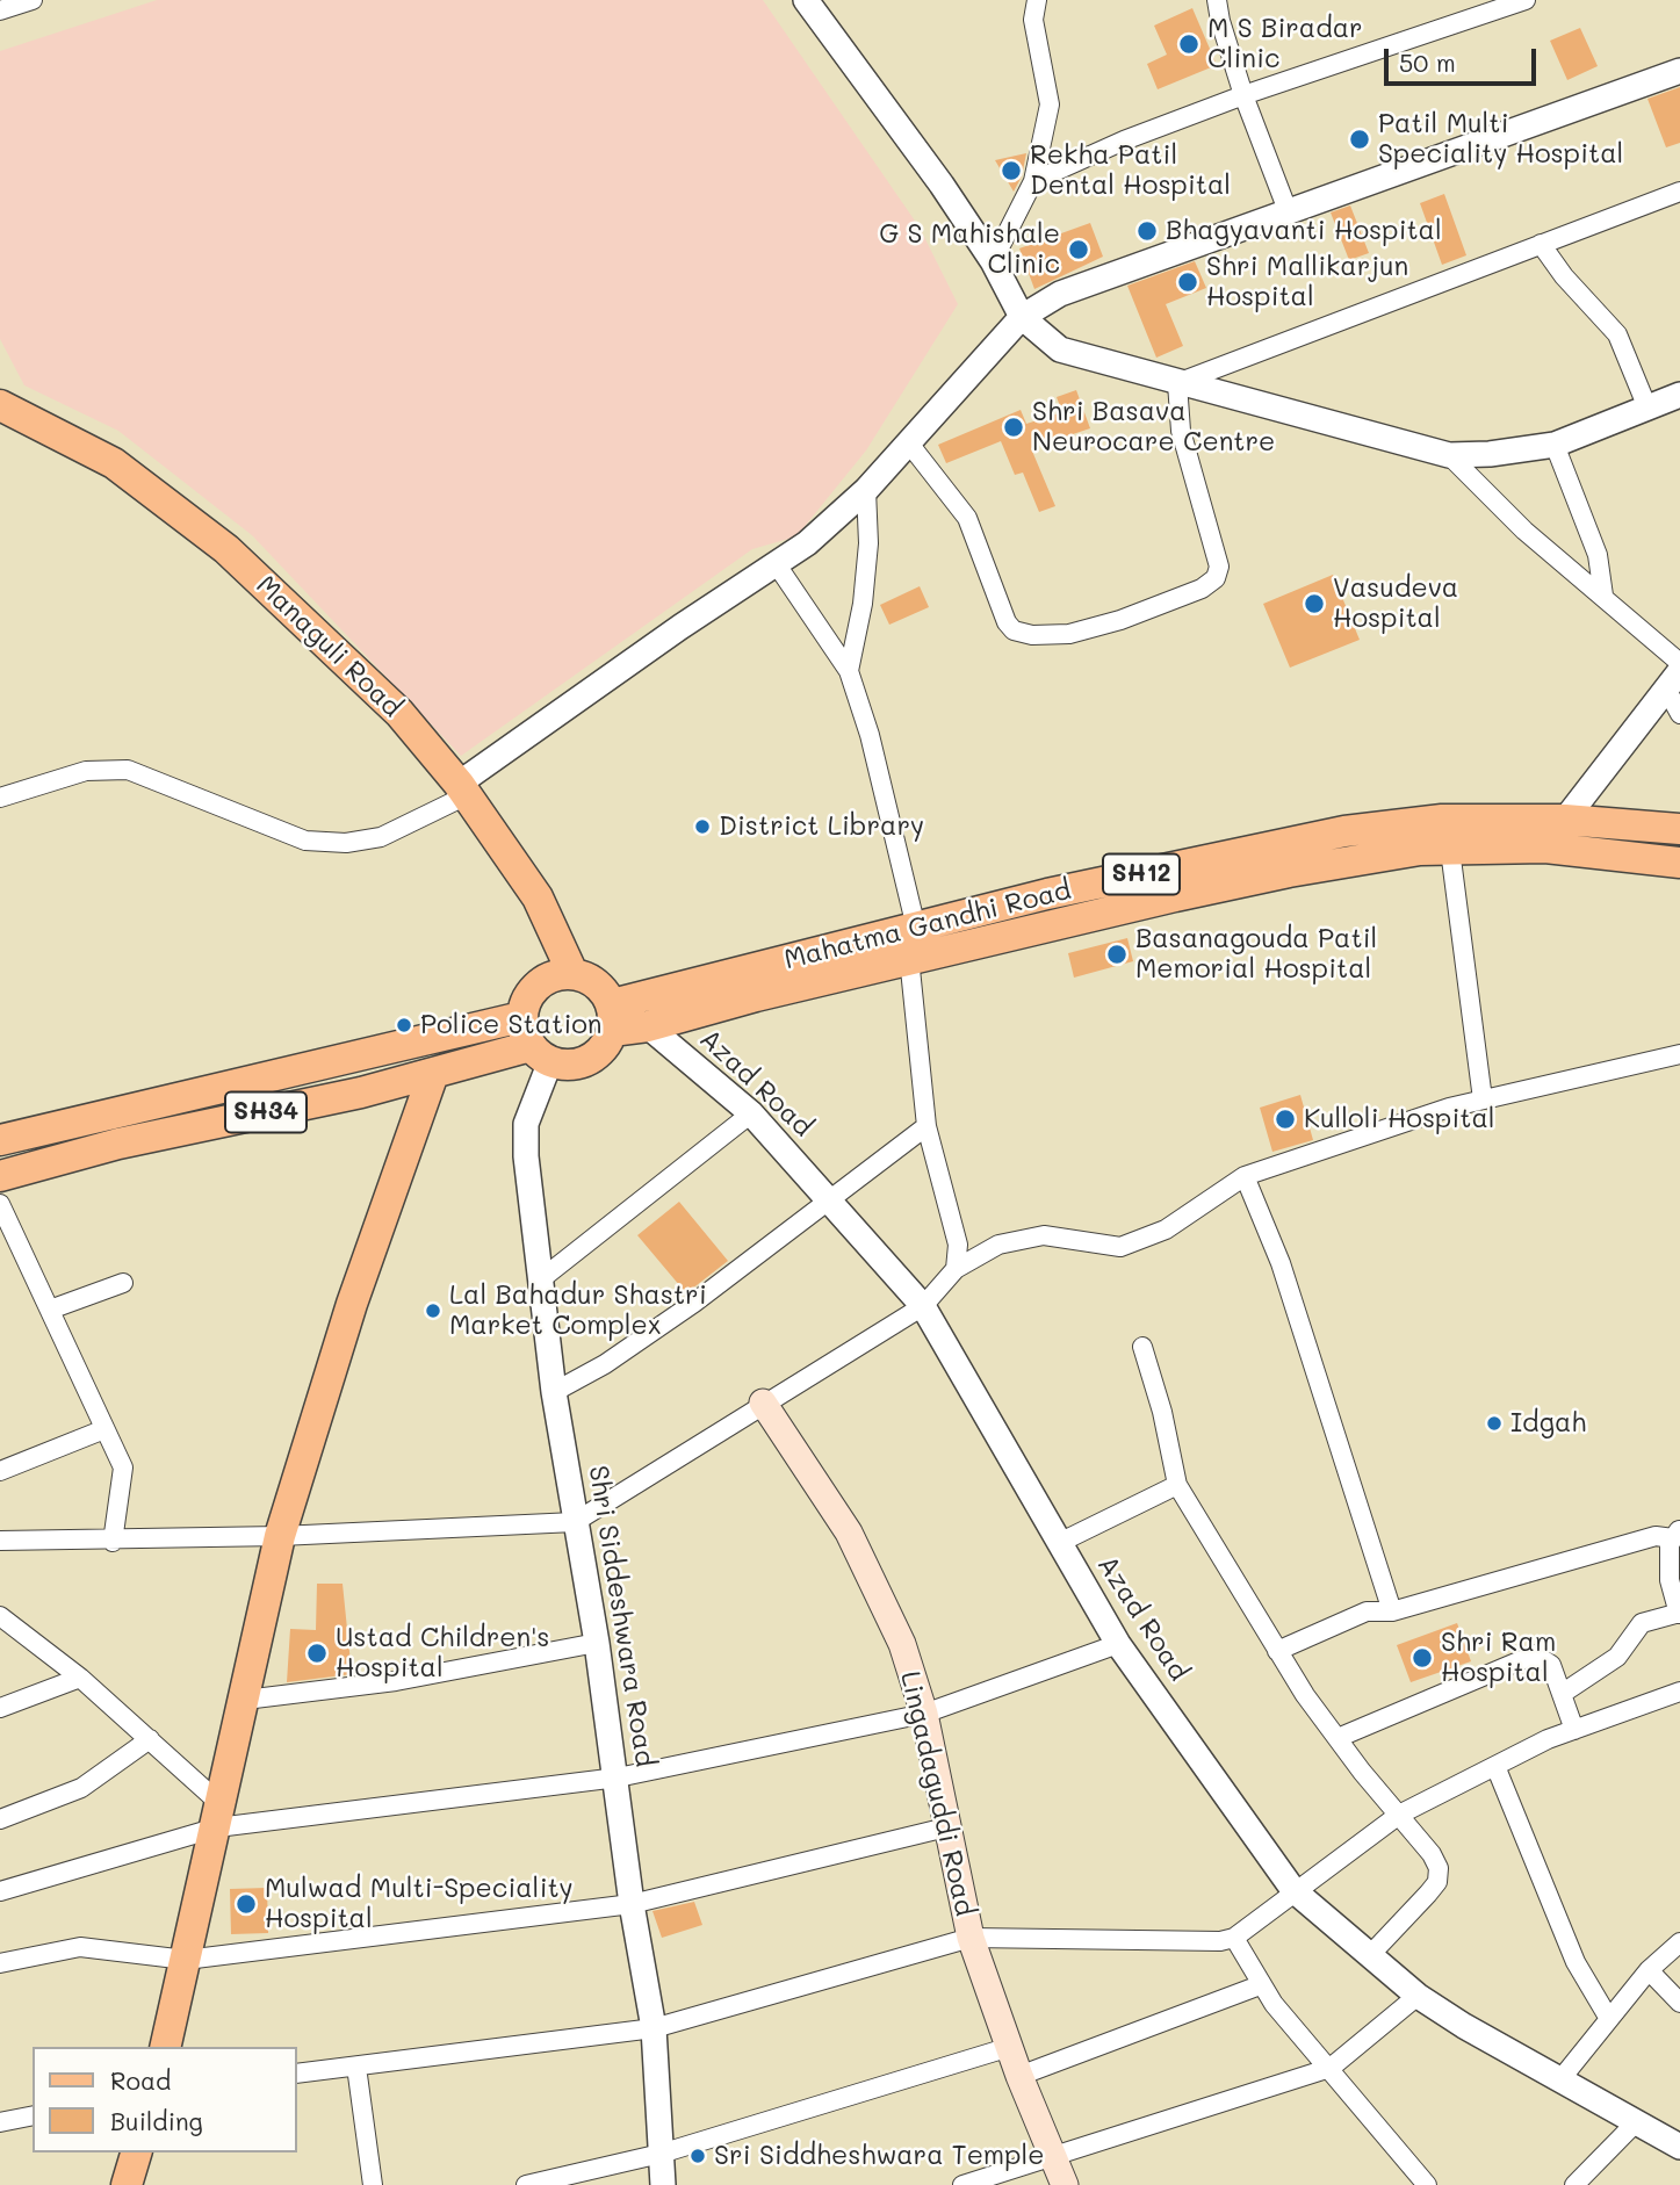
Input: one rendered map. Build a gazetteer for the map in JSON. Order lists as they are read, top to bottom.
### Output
{
  "streets": {
    "main road": [
      "Managuli Road",
      "SH12",
      "Mahatma Gandhi Road",
      "SH34",
      "Lingadaguddi Road"
    ],
    "street": ["Azad Road", "Shri Siddeshwara Road"]
  },
  "crossings": [
    ["Managuli Road", "Mahatma Gandhi Road"],
    ["Managuli Road", "SH34"],
    ["Managuli Road", "Shri Siddeshwara Road"],
    ["Mahatma Gandhi Road", "Azad Road"],
    ["Mahatma Gandhi Road", "SH34"],
    ["Mahatma Gandhi Road", "Shri Siddeshwara Road"],
    ["SH34", "Shri Siddeshwara Road"]
  ],
  "places": [
    "M S Biradar Clinic",
    "Patil Multi Speciality Hospital",
    "Rekha Patil Dental Hospital",
    "Bhagyavanti Hospital",
    "G S Mahishale Clinic",
    "Shri Mallikarjun Hospital",
    "Shri Basava Neurocare Centre",
    "Vasudeva Hospital",
    "District Library",
    "Basanagouda Patil Memorial Hospital",
    "Police Station",
    "Kulloli Hospital",
    "Lal Bahadur Shastri Market Complex",
    "Idgah",
    "Ustad Children's Hospital",
    "Shri Ram Hospital",
    "Mulwad Multi-Speciality Hospital",
    "Sri Siddheshwara Temple"
  ],
  "legend": ["Road", "Building"],
  "scale_bar": "50 m"
}
